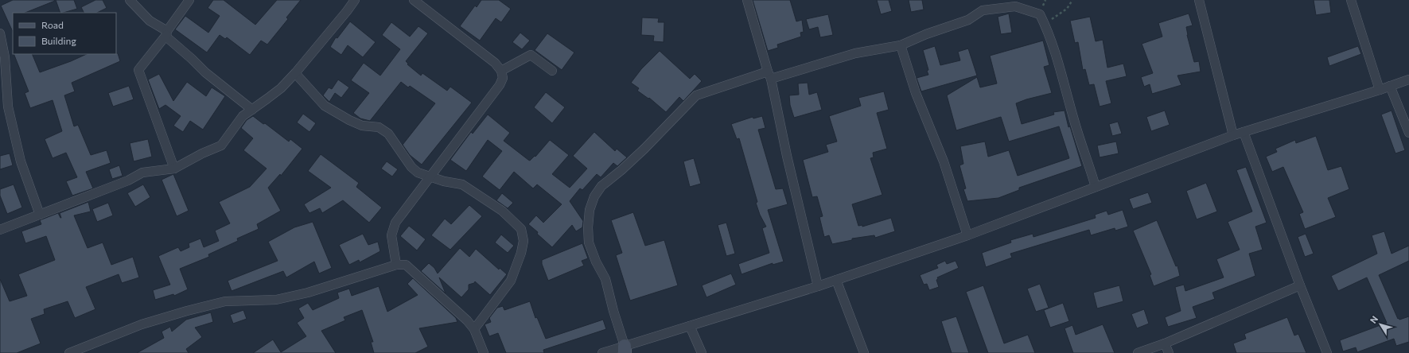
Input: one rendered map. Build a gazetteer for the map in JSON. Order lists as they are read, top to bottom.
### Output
{
  "legend": ["Road", "Building"],
  "north": "top left"
}
